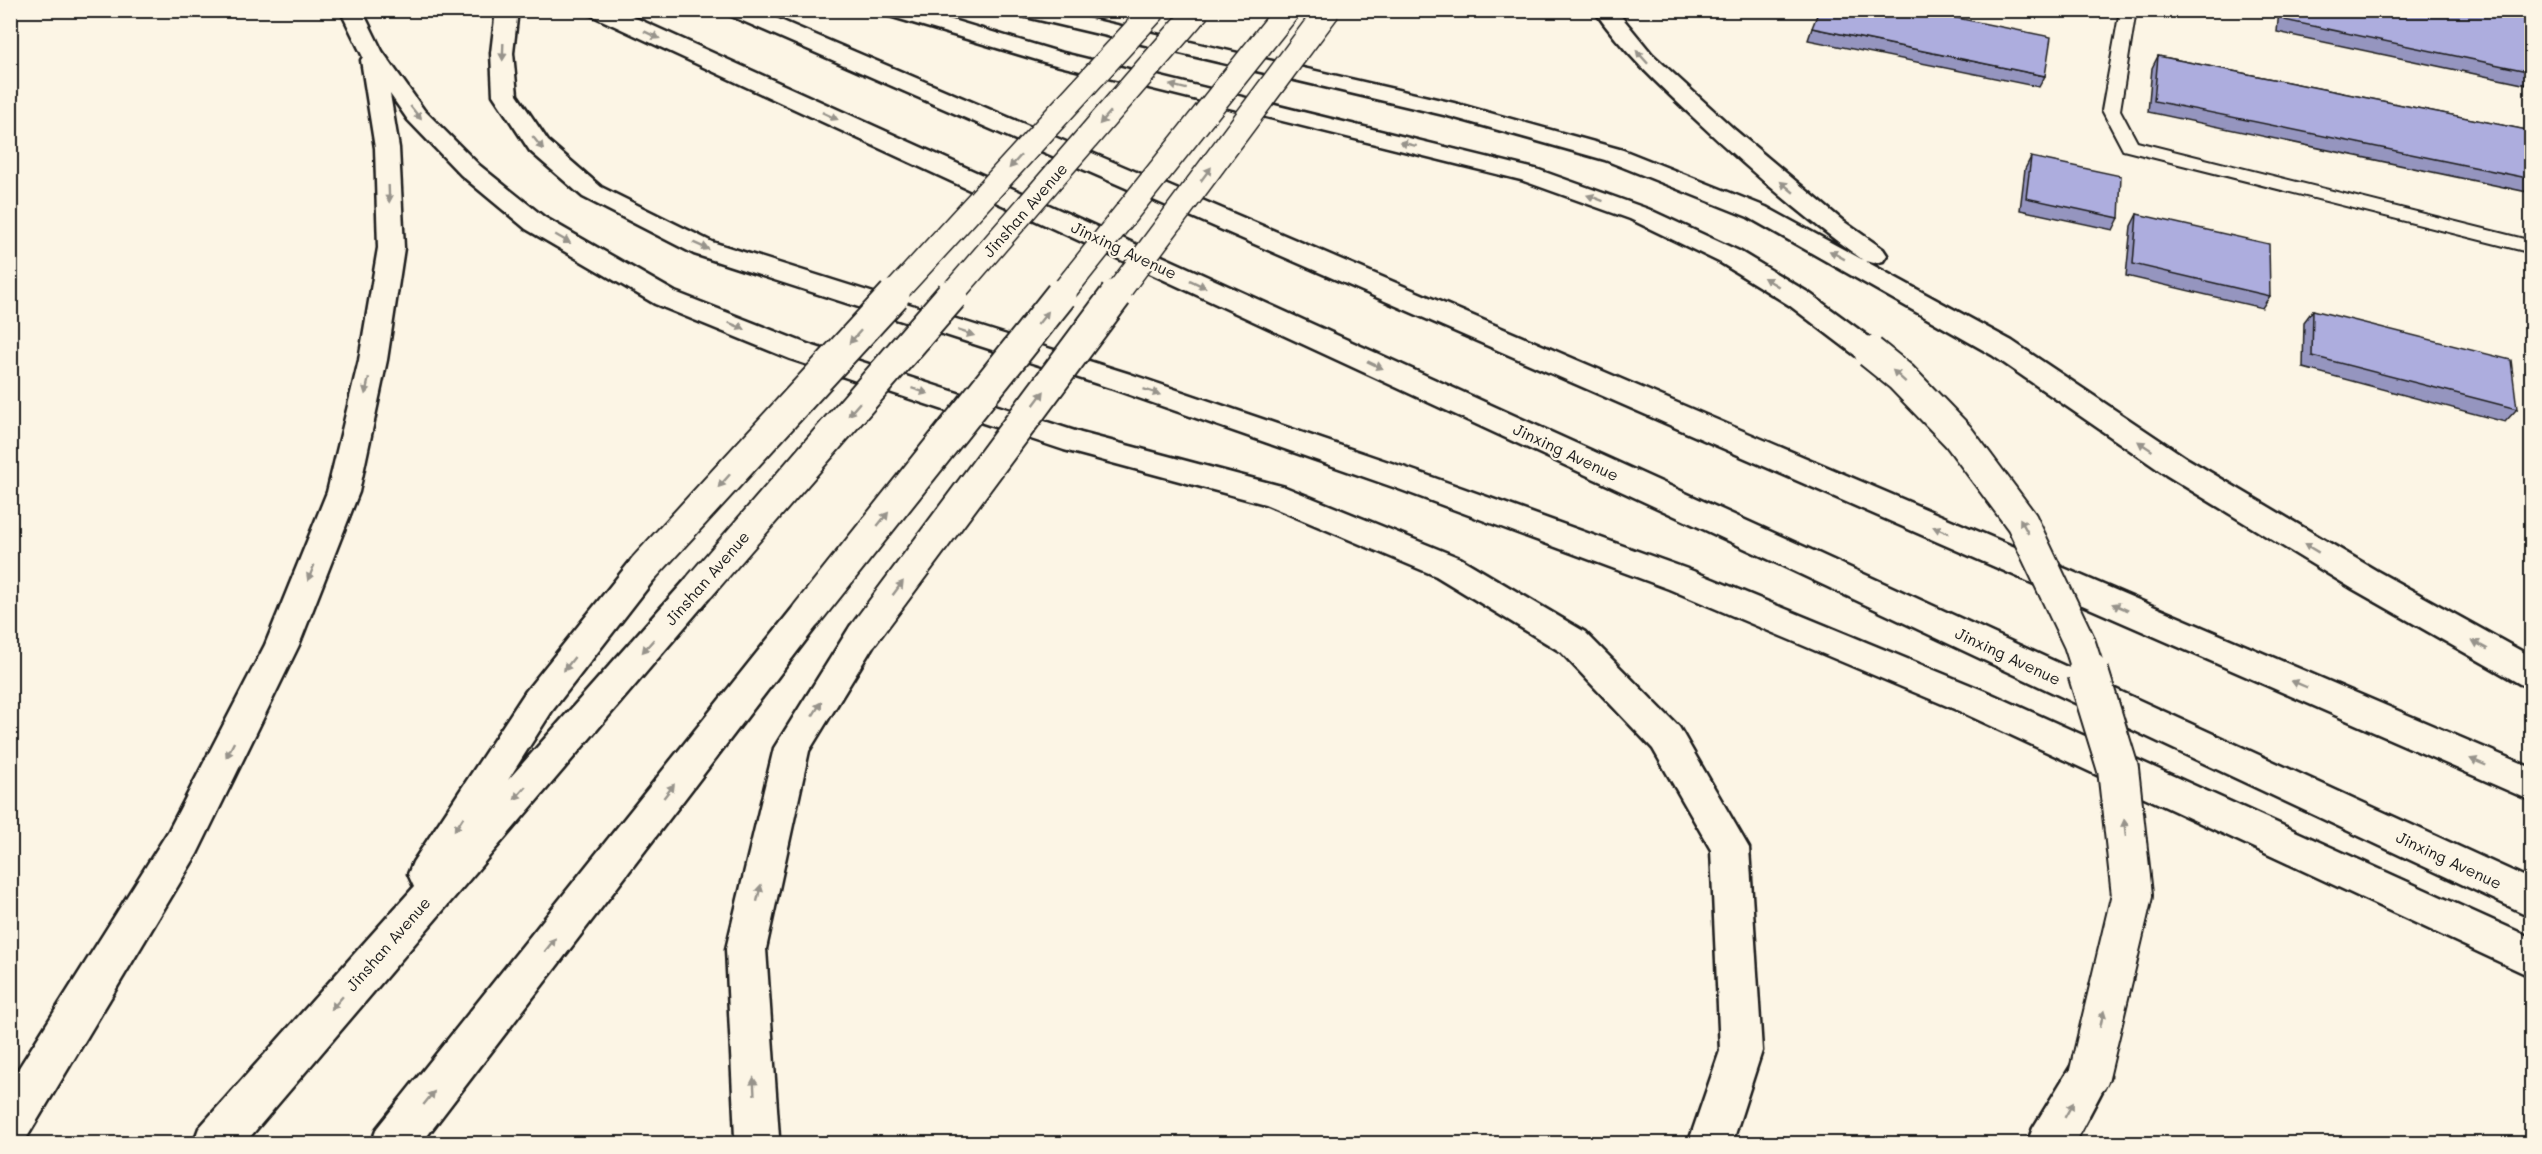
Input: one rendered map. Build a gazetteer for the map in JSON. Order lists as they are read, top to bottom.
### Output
{
  "streets": {
    "highway": ["Jinshan Avenue", "Jinxing Avenue"]
  }
}
